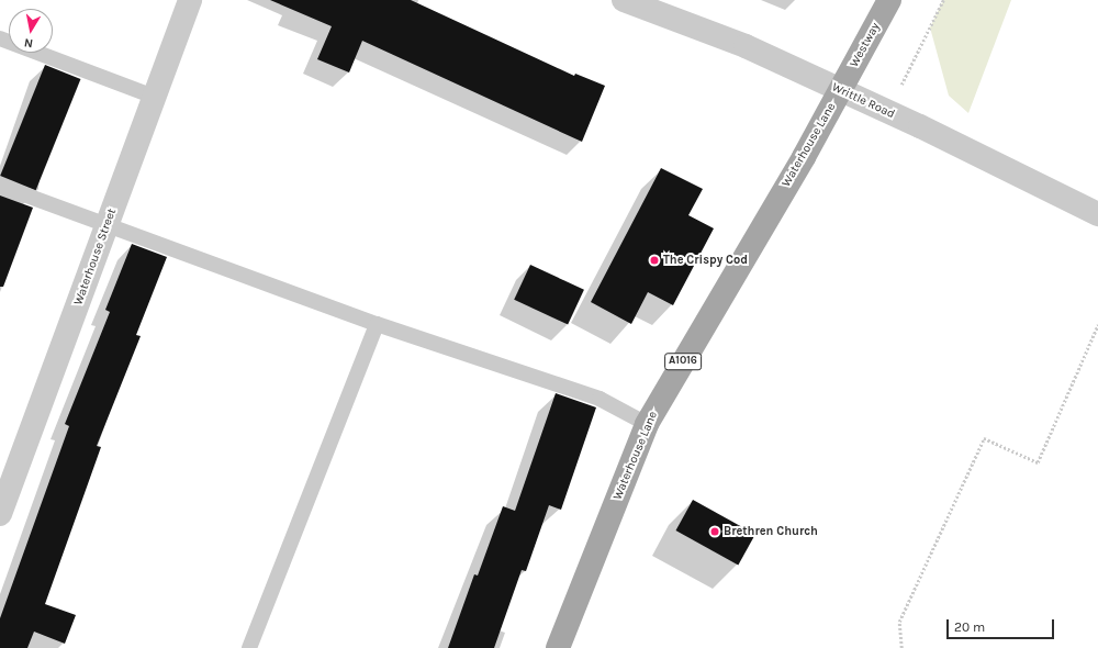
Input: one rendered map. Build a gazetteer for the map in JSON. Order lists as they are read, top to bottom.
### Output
{
  "streets": {
    "main road": ["Westway", "Waterhouse Lane", "A1016"],
    "street": ["Writtle Road", "Waterhouse Street"]
  },
  "crossings": [
    ["Westway", "Writtle Road"],
    ["Westway", "Waterhouse Lane"],
    ["Writtle Road", "Waterhouse Lane"]
  ],
  "places": ["The Crispy Cod", "Brethren Church"],
  "scale_bar": "20 m",
  "north": "bottom"
}
